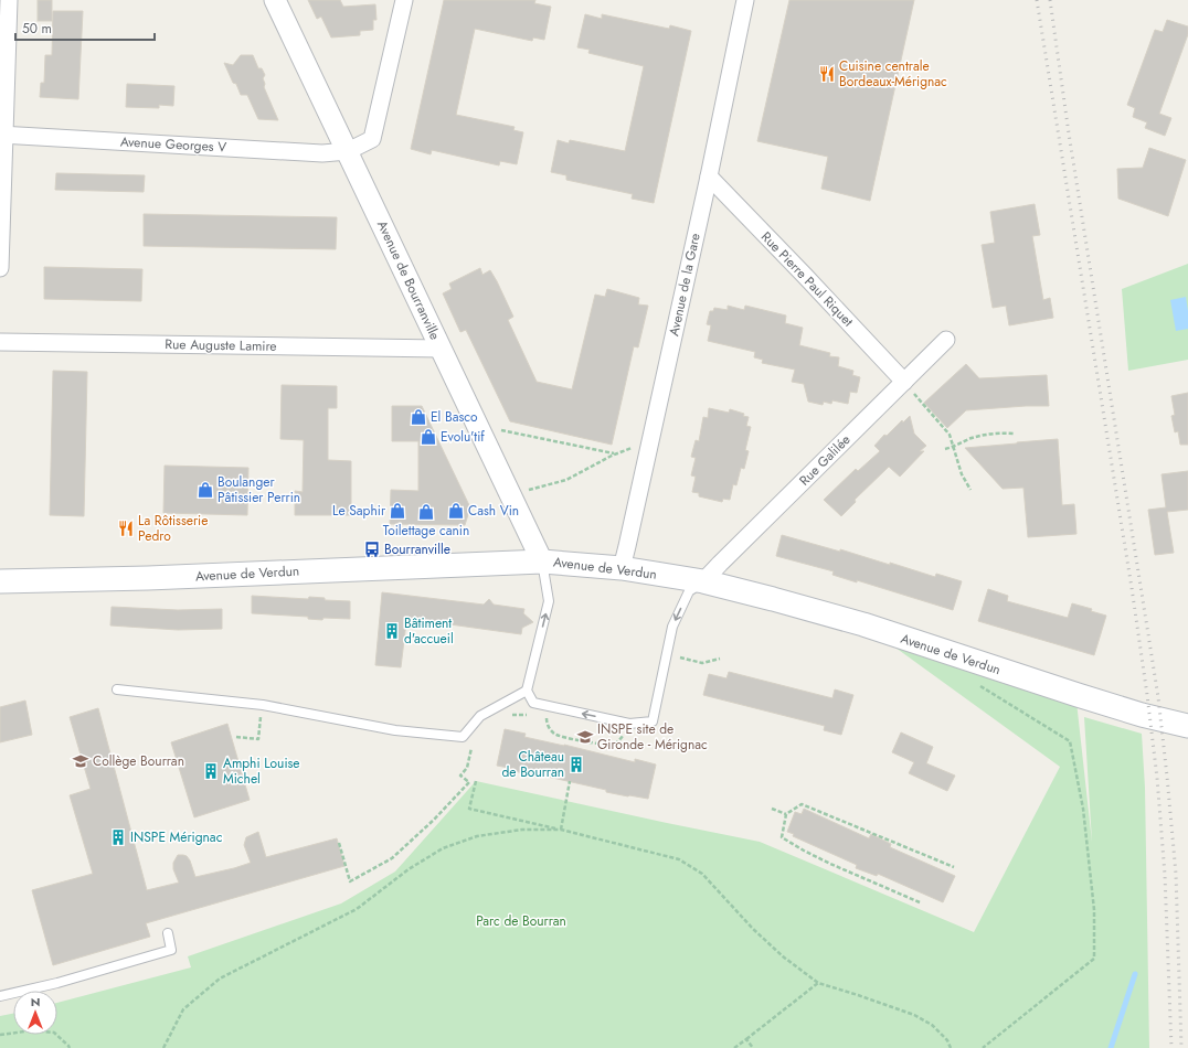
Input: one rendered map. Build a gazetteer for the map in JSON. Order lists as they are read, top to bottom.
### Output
{
  "streets": {
    "main road": ["Avenue de Verdun"],
    "street": [
      "Avenue Georges V",
      "Rue Pierre Paul Riquet",
      "Avenue de Bourranville",
      "Avenue de la Gare",
      "Rue Auguste Lamire",
      "Rue Galilée"
    ]
  },
  "crossings": [
    ["Avenue Georges V", "Avenue de Bourranville"],
    ["Rue Pierre Paul Riquet", "Avenue de la Gare"],
    ["Rue Pierre Paul Riquet", "Rue Galilée"],
    ["Avenue de Bourranville", "Rue Auguste Lamire"],
    ["Avenue de Bourranville", "Avenue de Verdun"],
    ["Avenue de la Gare", "Avenue de Verdun"],
    ["Rue Galilée", "Avenue de Verdun"]
  ],
  "parks": ["Parc de Bourran"],
  "places": {
    "restaurant": ["Cuisine centrale Bordeaux-Mérignac", "La Rôtisserie Pedro"],
    "shop": [
      "El Basco",
      "Evolu'tif",
      "Boulanger Pâtissier Perrin",
      "Le Saphir",
      "Cash Vin",
      "Toilettage canin"
    ],
    "bus stop": ["Bourranville"],
    "building": [
      "Bâtiment d'accueil",
      "Château de Bourran",
      "Amphi Louise Michel",
      "INSPE Mérignac"
    ],
    "school or university": ["INSPE site de Gironde - Mérignac", "Collège Bourran"]
  },
  "scale_bar": "50 m",
  "north": "top"
}
